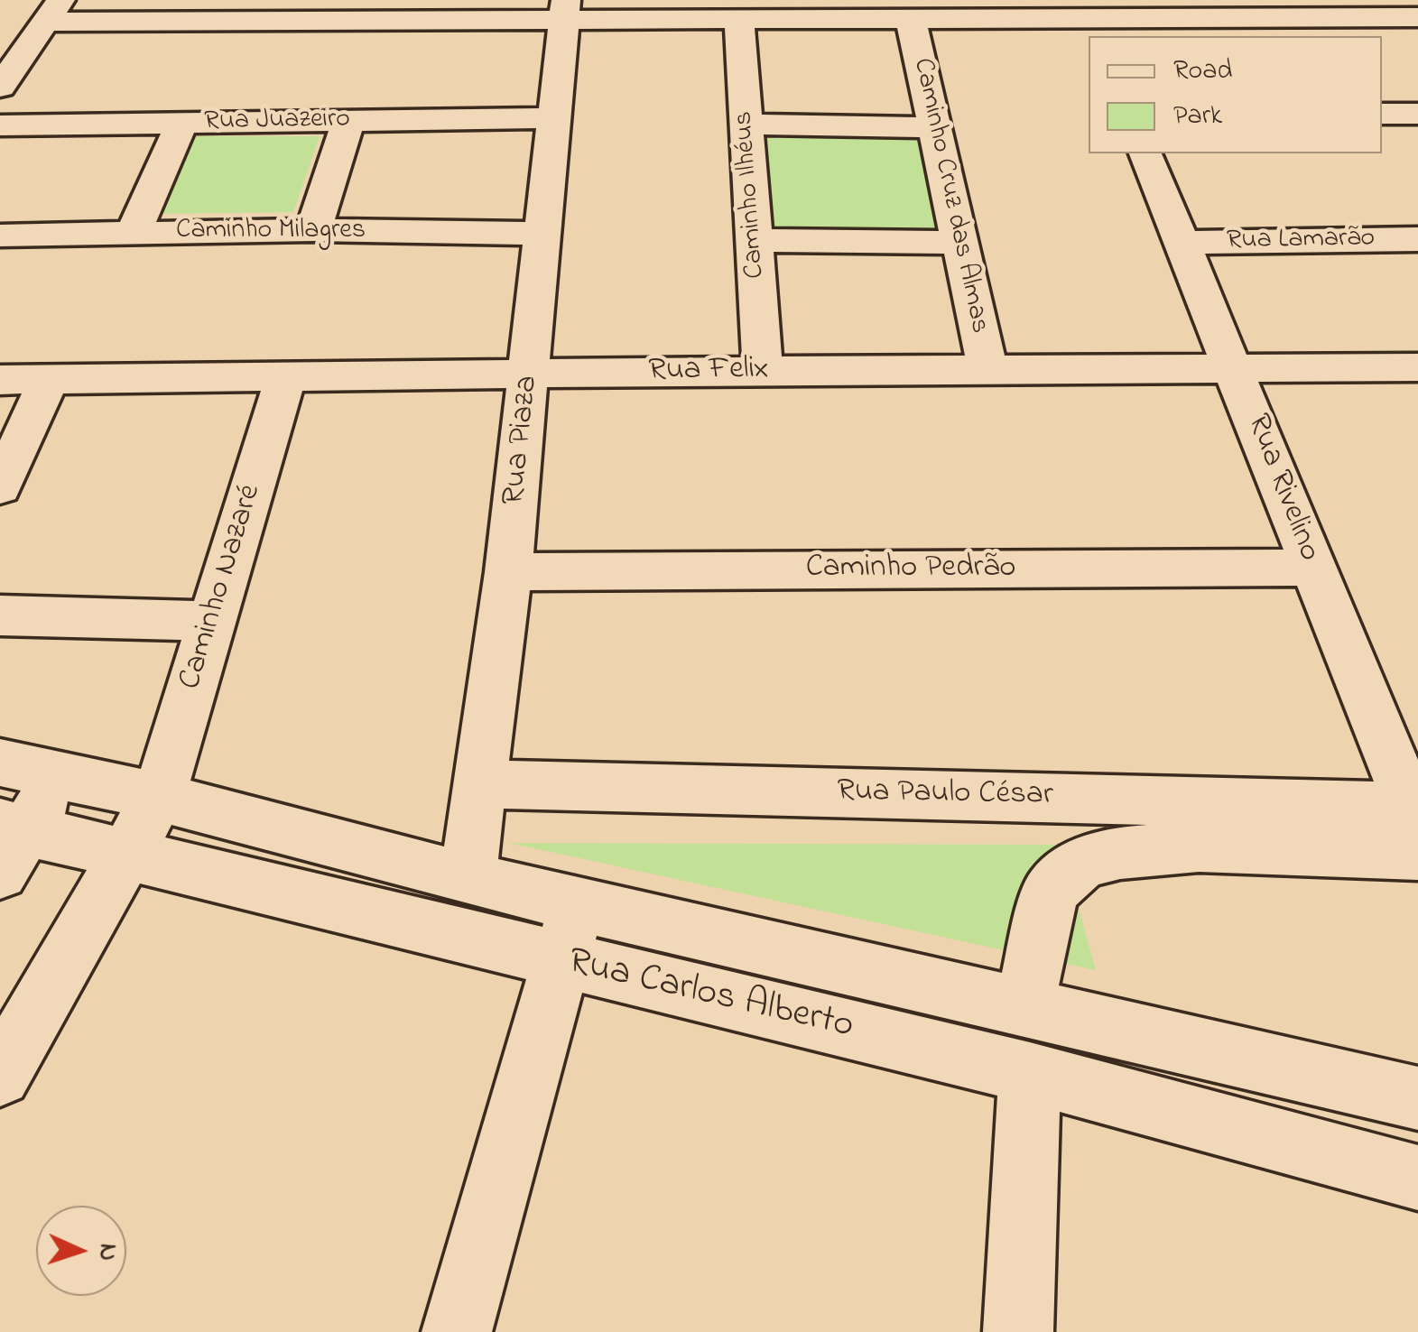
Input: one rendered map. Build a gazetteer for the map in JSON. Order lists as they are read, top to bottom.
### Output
{
  "streets": {
    "street": [
      "Rua Juazeiro",
      "Caminho Ilhéus",
      "Caminho Cruz das Almas",
      "Caminho Milagres",
      "Rua Lamarão",
      "Rua Felix",
      "Rua Piaza",
      "Rua Rivelino",
      "Caminho Pedrão",
      "Caminho Nazaré",
      "Rua Paulo César",
      "Rua Carlos Alberto"
    ]
  },
  "crossings": [
    ["Rua Juazeiro", "Rua Piaza"],
    ["Caminho Ilhéus", "Rua Felix"],
    ["Caminho Cruz das Almas", "Rua Felix"],
    ["Caminho Milagres", "Rua Piaza"],
    ["Rua Lamarão", "Rua Rivelino"],
    ["Rua Felix", "Rua Piaza"],
    ["Rua Felix", "Rua Rivelino"],
    ["Rua Felix", "Caminho Nazaré"],
    ["Rua Piaza", "Caminho Pedrão"],
    ["Rua Piaza", "Rua Paulo César"],
    ["Rua Piaza", "Rua Carlos Alberto"],
    ["Rua Rivelino", "Caminho Pedrão"],
    ["Rua Rivelino", "Rua Paulo César"],
    ["Caminho Nazaré", "Rua Carlos Alberto"]
  ],
  "legend": ["Road", "Park"],
  "north": "right"
}
